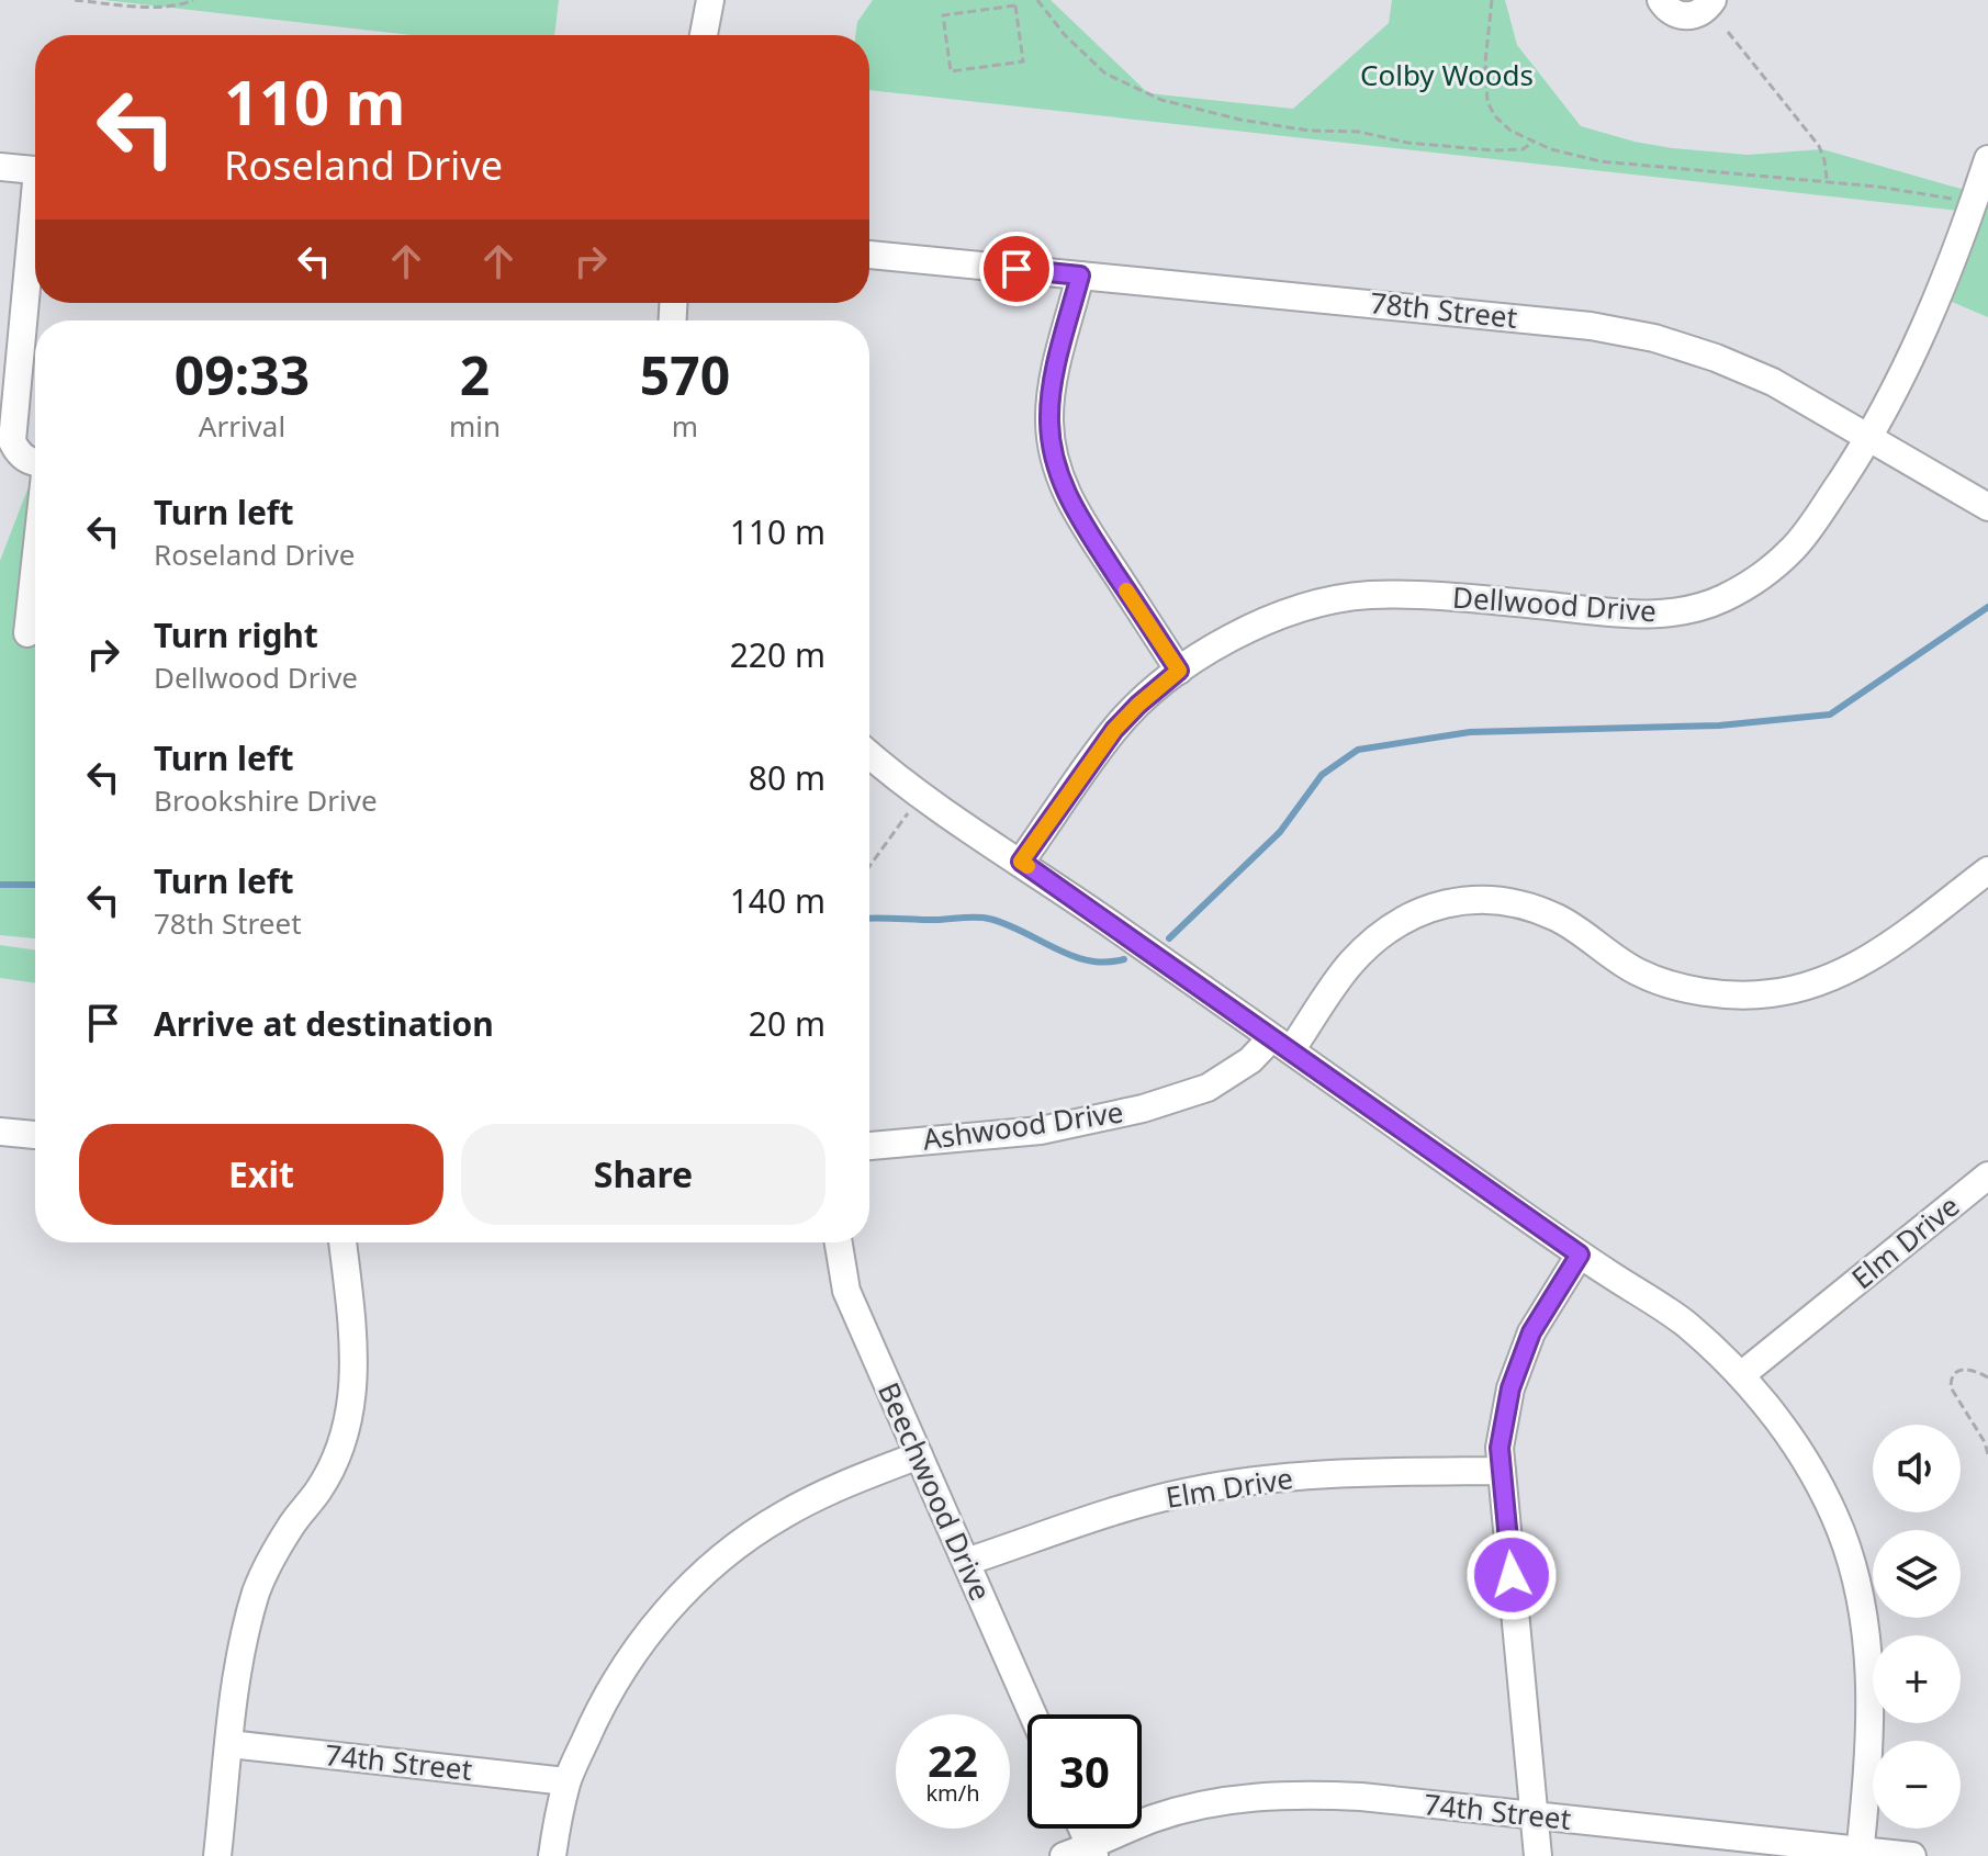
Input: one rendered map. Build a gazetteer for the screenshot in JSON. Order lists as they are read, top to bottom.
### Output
{
  "streets": {
    "street": [
      "78th Street",
      "Dellwood Drive",
      "Ashwood Drive",
      "Elm Drive",
      "Beechwood Drive",
      "74th Street"
    ]
  },
  "crossings": [
    ["78th Street", "Dellwood Drive"],
    ["Elm Drive", "Beechwood Drive"]
  ],
  "parks": ["Colby Woods"],
  "page": {
    "turn": ["110 m", "Roseland Drive"],
    "eta": [
      "09:33",
      "Arrival",
      "2",
      "min",
      "570",
      "m"
    ],
    "list": [
      {
        "name": "Turn left",
        "note": "Roseland Drive",
        "value": "110 m"
      },
      {
        "name": "Turn right",
        "note": "Dellwood Drive",
        "value": "220 m"
      },
      {
        "name": "Turn left",
        "note": "Brookshire Drive",
        "value": "80 m"
      },
      {
        "name": "Turn left",
        "note": "78th Street",
        "value": "140 m"
      },
      {
        "name": "Arrive at destination",
        "value": "20 m"
      }
    ],
    "buttons": ["Exit", "Share"],
    "map_buttons": ["+", "−"],
    "speed": "22 km/h",
    "limit": "30"
  }
}
